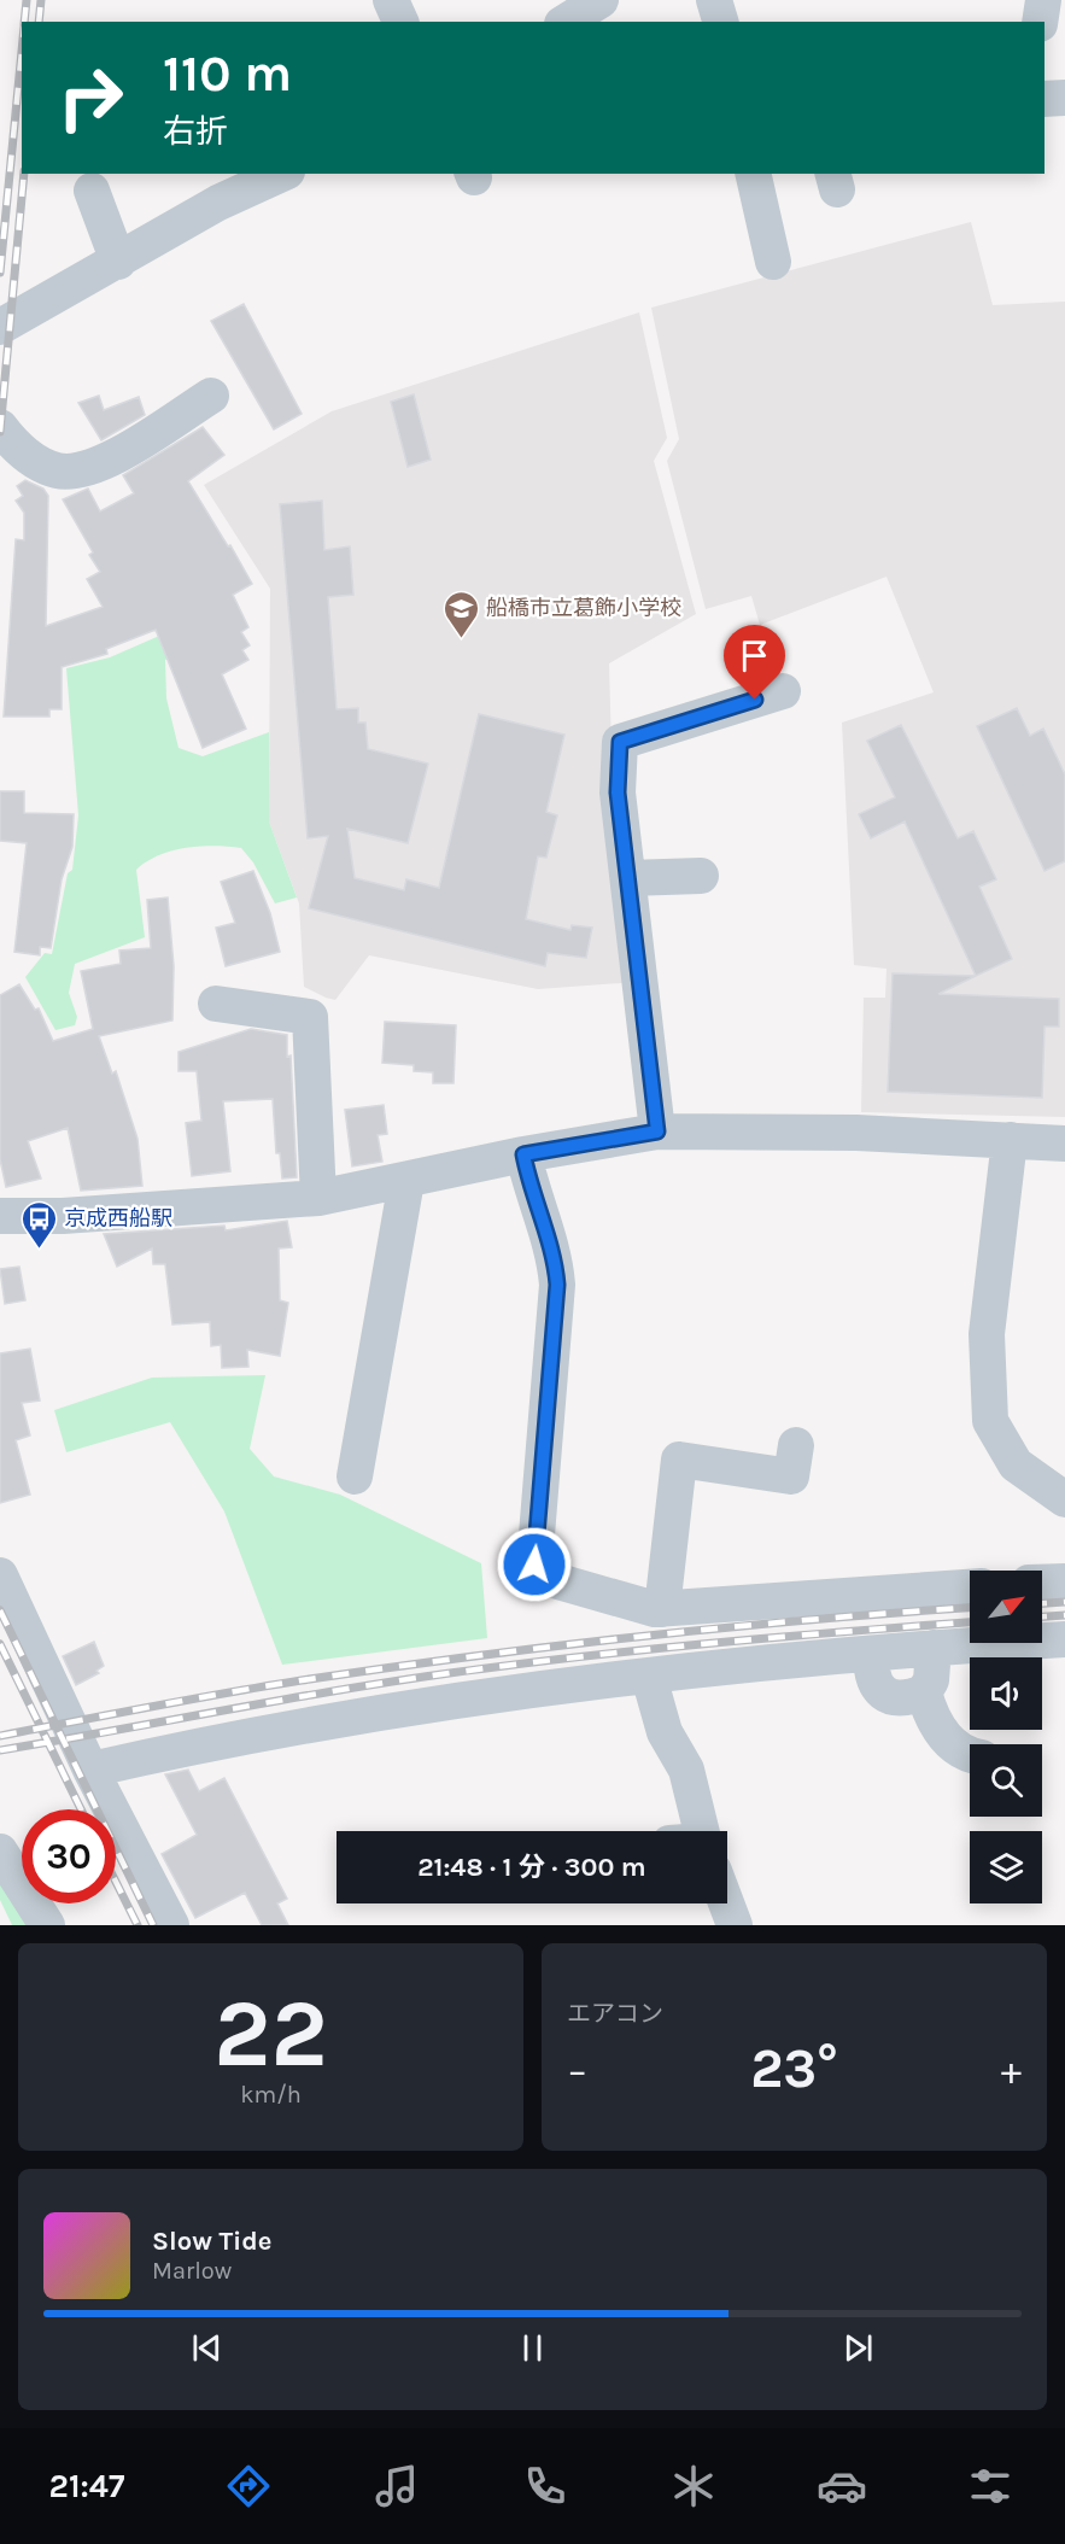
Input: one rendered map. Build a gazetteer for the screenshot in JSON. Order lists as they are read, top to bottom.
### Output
{
  "places": {
    "school or university": ["船橋市立葛飾小学校"],
    "bus stop": ["京成西船駅"]
  },
  "north": "top right",
  "page": {
    "turn": ["110 m", "右折"],
    "limit": "30",
    "trip": "21:48 · 1 分 · 300 m",
    "tile": [
      ["22", "km/h"],
      "エアコン"
    ],
    "heat": ["−", "23°", "+"],
    "song": ["Slow Tide", "Marlow"],
    "tabs": "21:47"
  }
}
